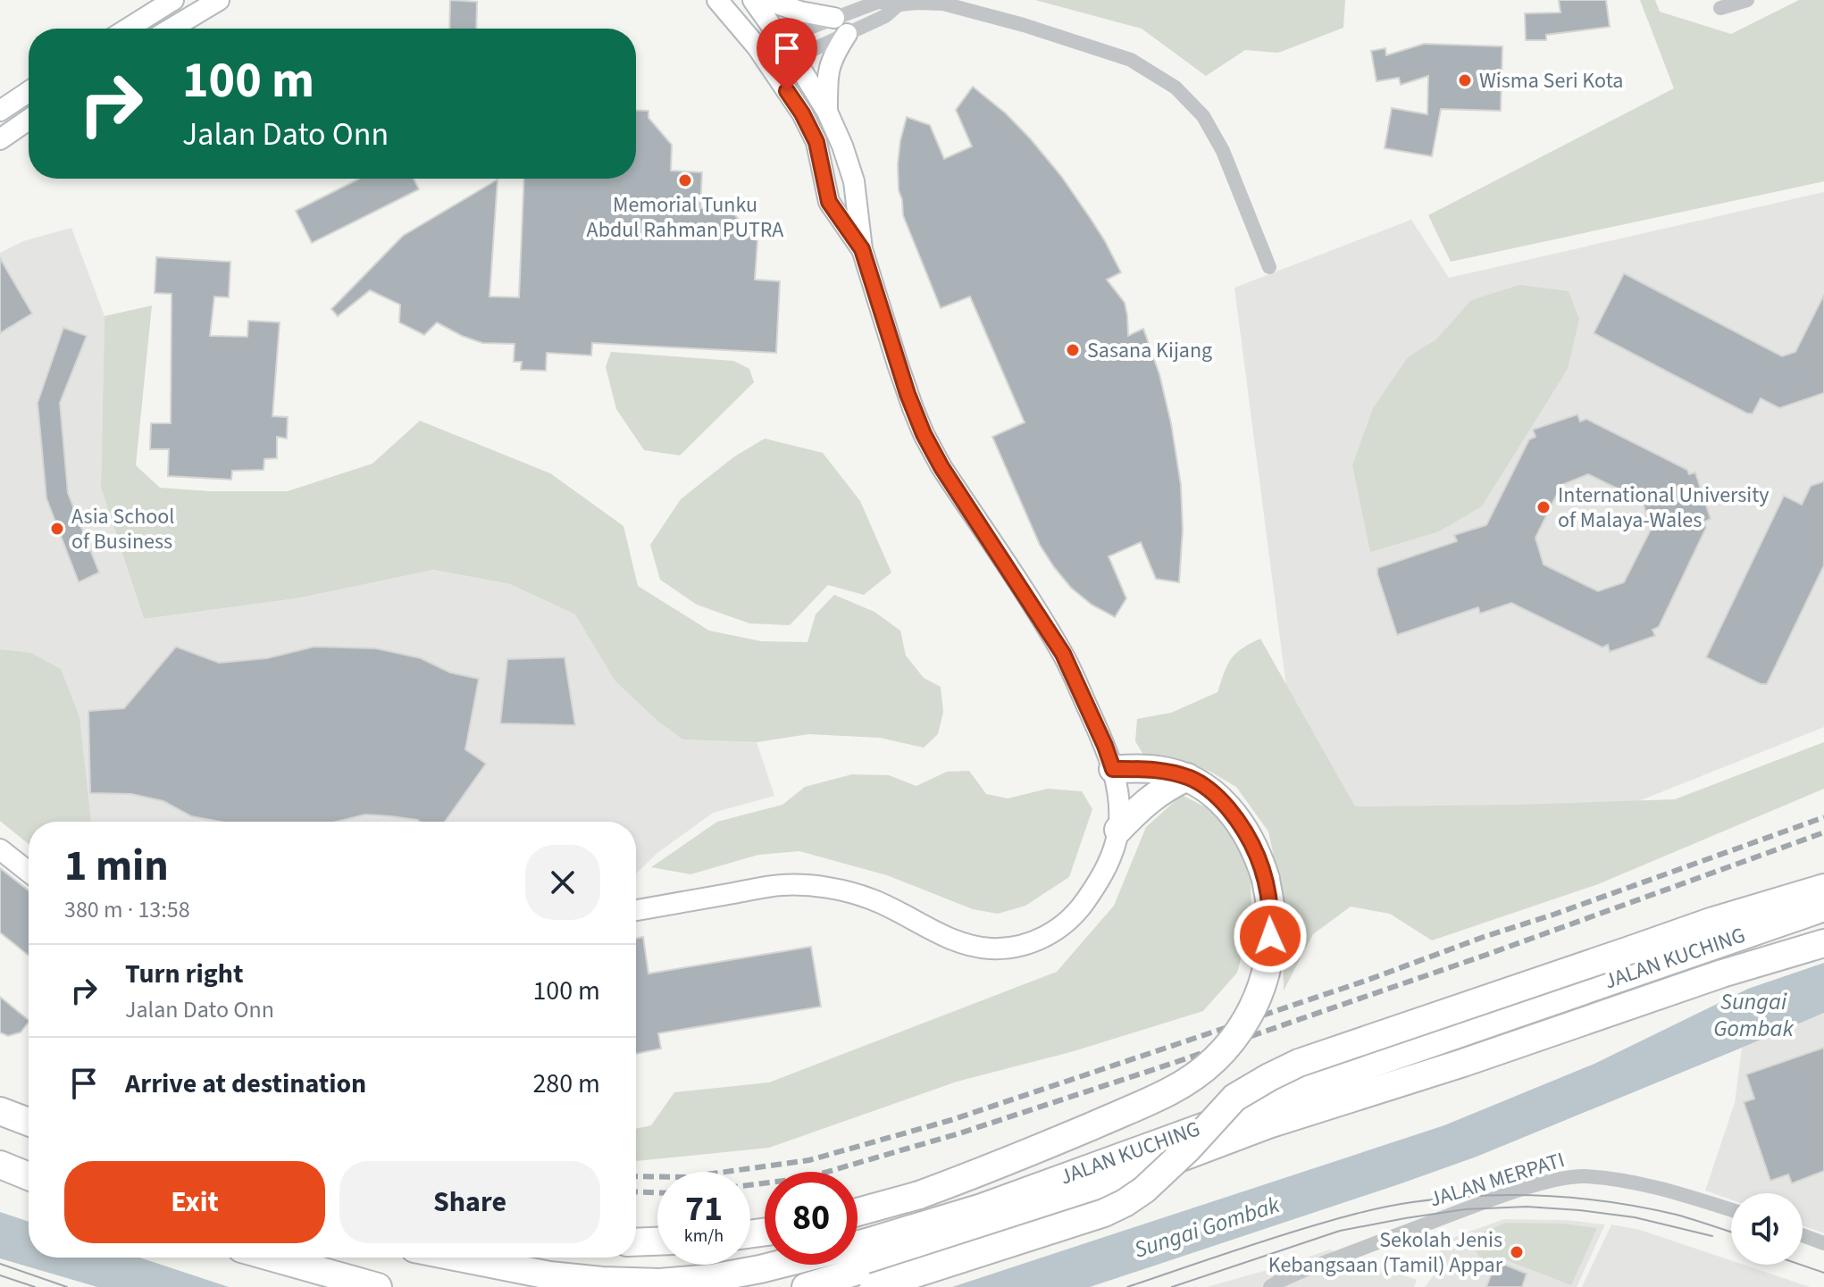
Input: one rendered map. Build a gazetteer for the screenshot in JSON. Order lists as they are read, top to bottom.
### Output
{
  "streets": {
    "highway": ["JALAN KUCHING"],
    "street": ["JALAN MERPATI"]
  },
  "water": ["Sungai Gombak"],
  "places": [
    "Wisma Seri Kota",
    "Memorial Tunku Abdul Rahman PUTRA",
    "Sasana Kijang",
    "International University of Malaya-Wales",
    "Asia School of Business",
    "Sekolah Jenis Kebangsaan (Tamil) Appar"
  ],
  "page": {
    "turn": ["100 m", "Jalan Dato Onn"],
    "heading": ["1 min", "380 m · 13:58"],
    "list": [
      {
        "name": "Turn right",
        "note": "Jalan Dato Onn",
        "value": "100 m"
      },
      {
        "name": "Arrive at destination",
        "value": "280 m"
      }
    ],
    "buttons": ["Exit", "Share"],
    "speed": "71 km/h",
    "limit": "80"
  }
}
